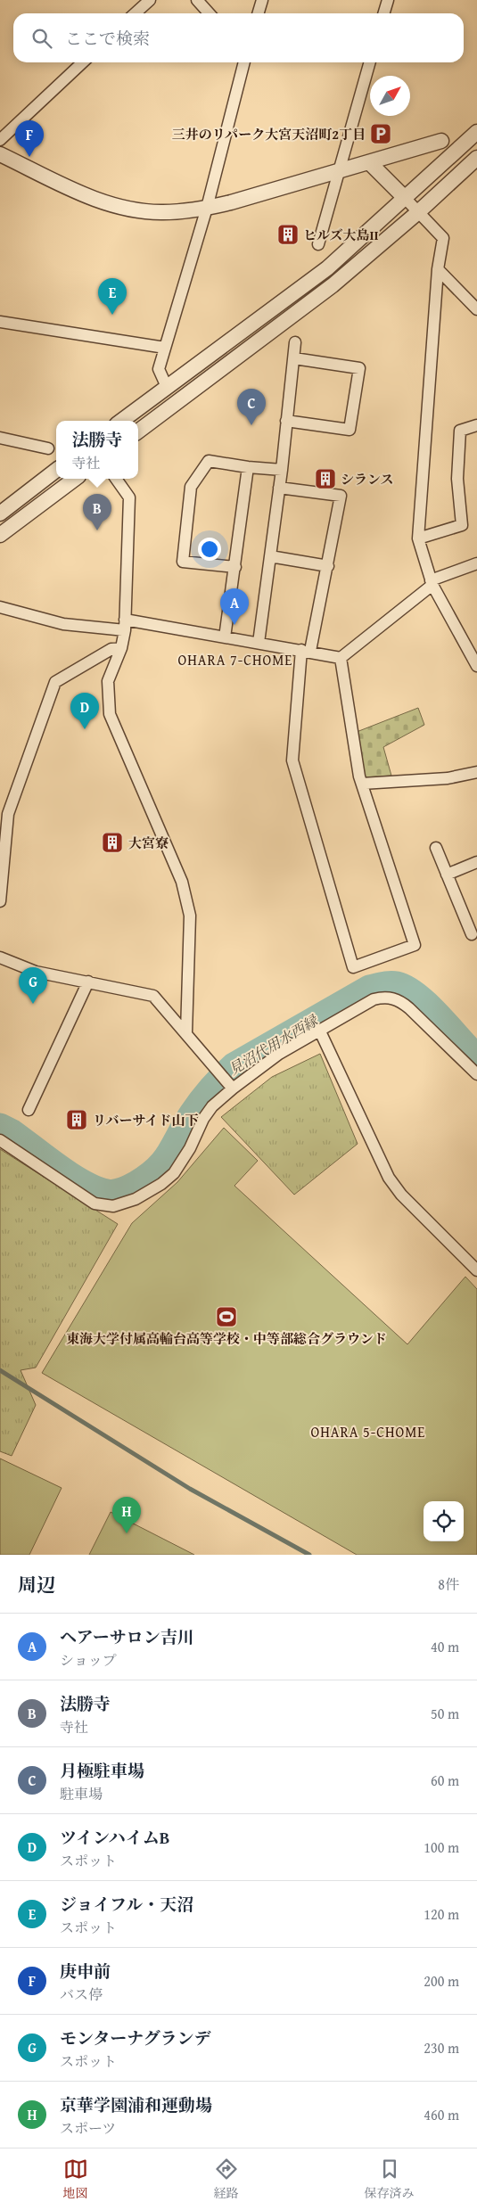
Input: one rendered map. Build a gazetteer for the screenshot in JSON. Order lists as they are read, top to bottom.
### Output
{
  "districts": ["OHARA 7-CHOME", "OHARA 5-CHOME"],
  "water": ["見沼代用水西縁"],
  "places": {
    "parking": ["三井のリパーク大宮天沼町2丁目"],
    "building": [
      "ヒルズ大島Ⅱ",
      "シランス",
      "大宮寮",
      "リバーサイド山下"
    ],
    "sports": ["東海大学付属高輪台高等学校・中等部総合グラウンド"]
  },
  "north": "top right",
  "page": {
    "search": "ここで検索",
    "pins": [
      "F",
      "E",
      "C",
      "B",
      "A",
      "D",
      "G",
      "H"
    ],
    "popup": ["法勝寺", "寺社"],
    "heading": ["周辺", "8件"],
    "list": [
      {
        "mark": "A",
        "name": "ヘアーサロン吉川",
        "note": "ショップ",
        "value": "40 m"
      },
      {
        "mark": "B",
        "name": "法勝寺",
        "note": "寺社",
        "value": "50 m"
      },
      {
        "mark": "C",
        "name": "月極駐車場",
        "note": "駐車場",
        "value": "60 m"
      },
      {
        "mark": "D",
        "name": "ツインハイムB",
        "note": "スポット",
        "value": "100 m"
      },
      {
        "mark": "E",
        "name": "ジョイフル・天沼",
        "note": "スポット",
        "value": "120 m"
      },
      {
        "mark": "F",
        "name": "庚申前",
        "note": "バス停",
        "value": "200 m"
      },
      {
        "mark": "G",
        "name": "モンターナグランデ",
        "note": "スポット",
        "value": "230 m"
      },
      {
        "mark": "H",
        "name": "京華学園浦和運動場",
        "note": "スポーツ",
        "value": "460 m"
      }
    ],
    "nav": ["地図", "経路", "保存済み"]
  }
}
